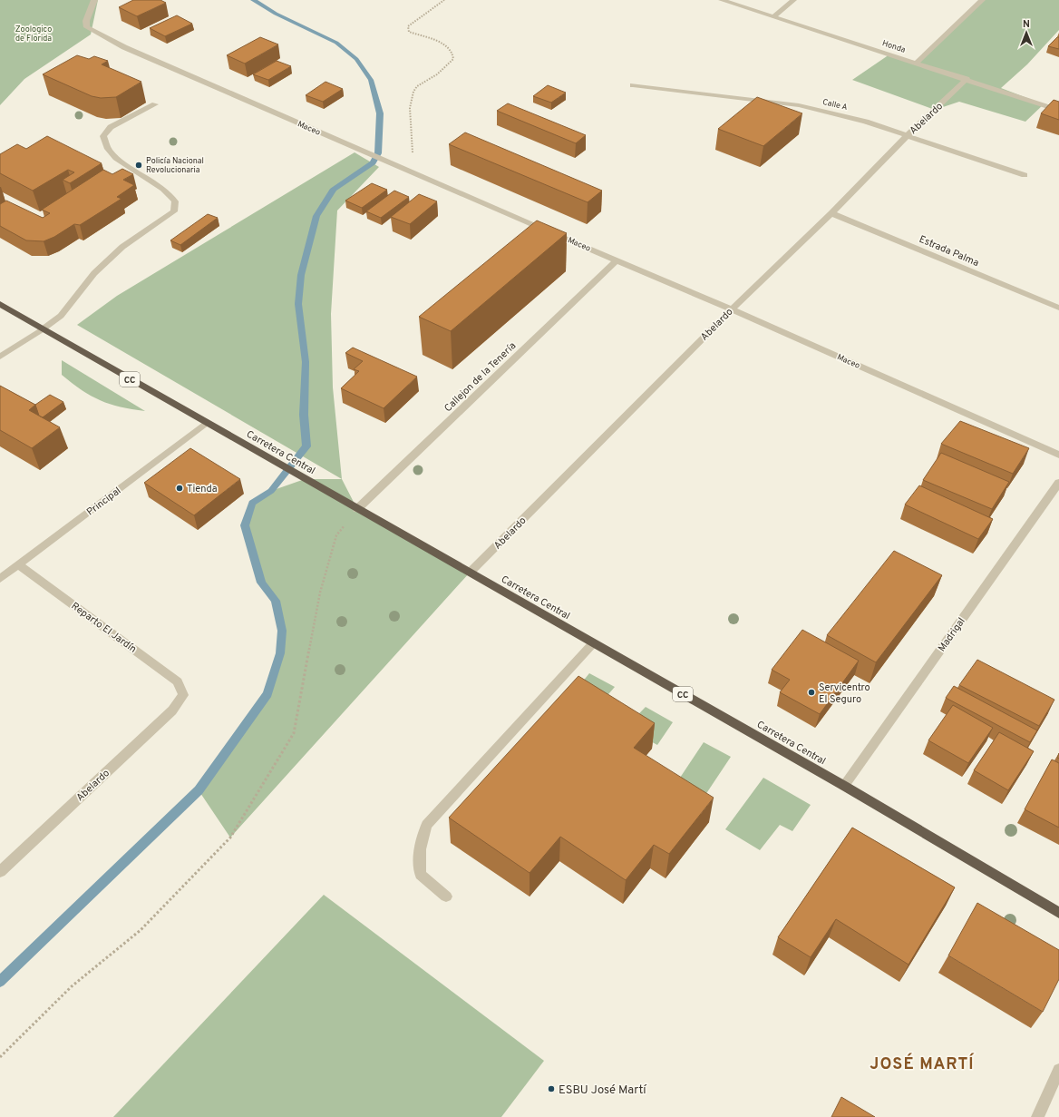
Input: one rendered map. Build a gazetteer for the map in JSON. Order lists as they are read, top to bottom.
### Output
{
  "streets": {
    "highway": ["CC", "Carretera Central"],
    "street": [
      "Honda",
      "Calle A",
      "Abelardo",
      "Maceo",
      "Estrada Palma",
      "Callejon de la Tenería",
      "Principal",
      "Reparto El Jardín",
      "Madrigal"
    ]
  },
  "crossings": [
    ["Honda", "Abelardo"],
    ["Calle A", "Abelardo"],
    ["Abelardo", "Maceo"],
    ["Abelardo", "Estrada Palma"],
    ["Abelardo", "Carretera Central"],
    ["Abelardo", "Reparto El Jardín"],
    ["Maceo", "Callejon de la Tenería"],
    ["Callejon de la Tenería", "Carretera Central"],
    ["Carretera Central", "Principal"],
    ["Carretera Central", "Madrigal"],
    ["Principal", "Reparto El Jardín"]
  ],
  "districts": ["JOSÉ MARTÍ"],
  "parks": ["Zoologico de Florida"],
  "places": [
    "Policía Nacional Revolucionaria",
    "Tienda",
    "Servicentro El Seguro",
    "ESBU José Martí"
  ],
  "north": "top"
}
